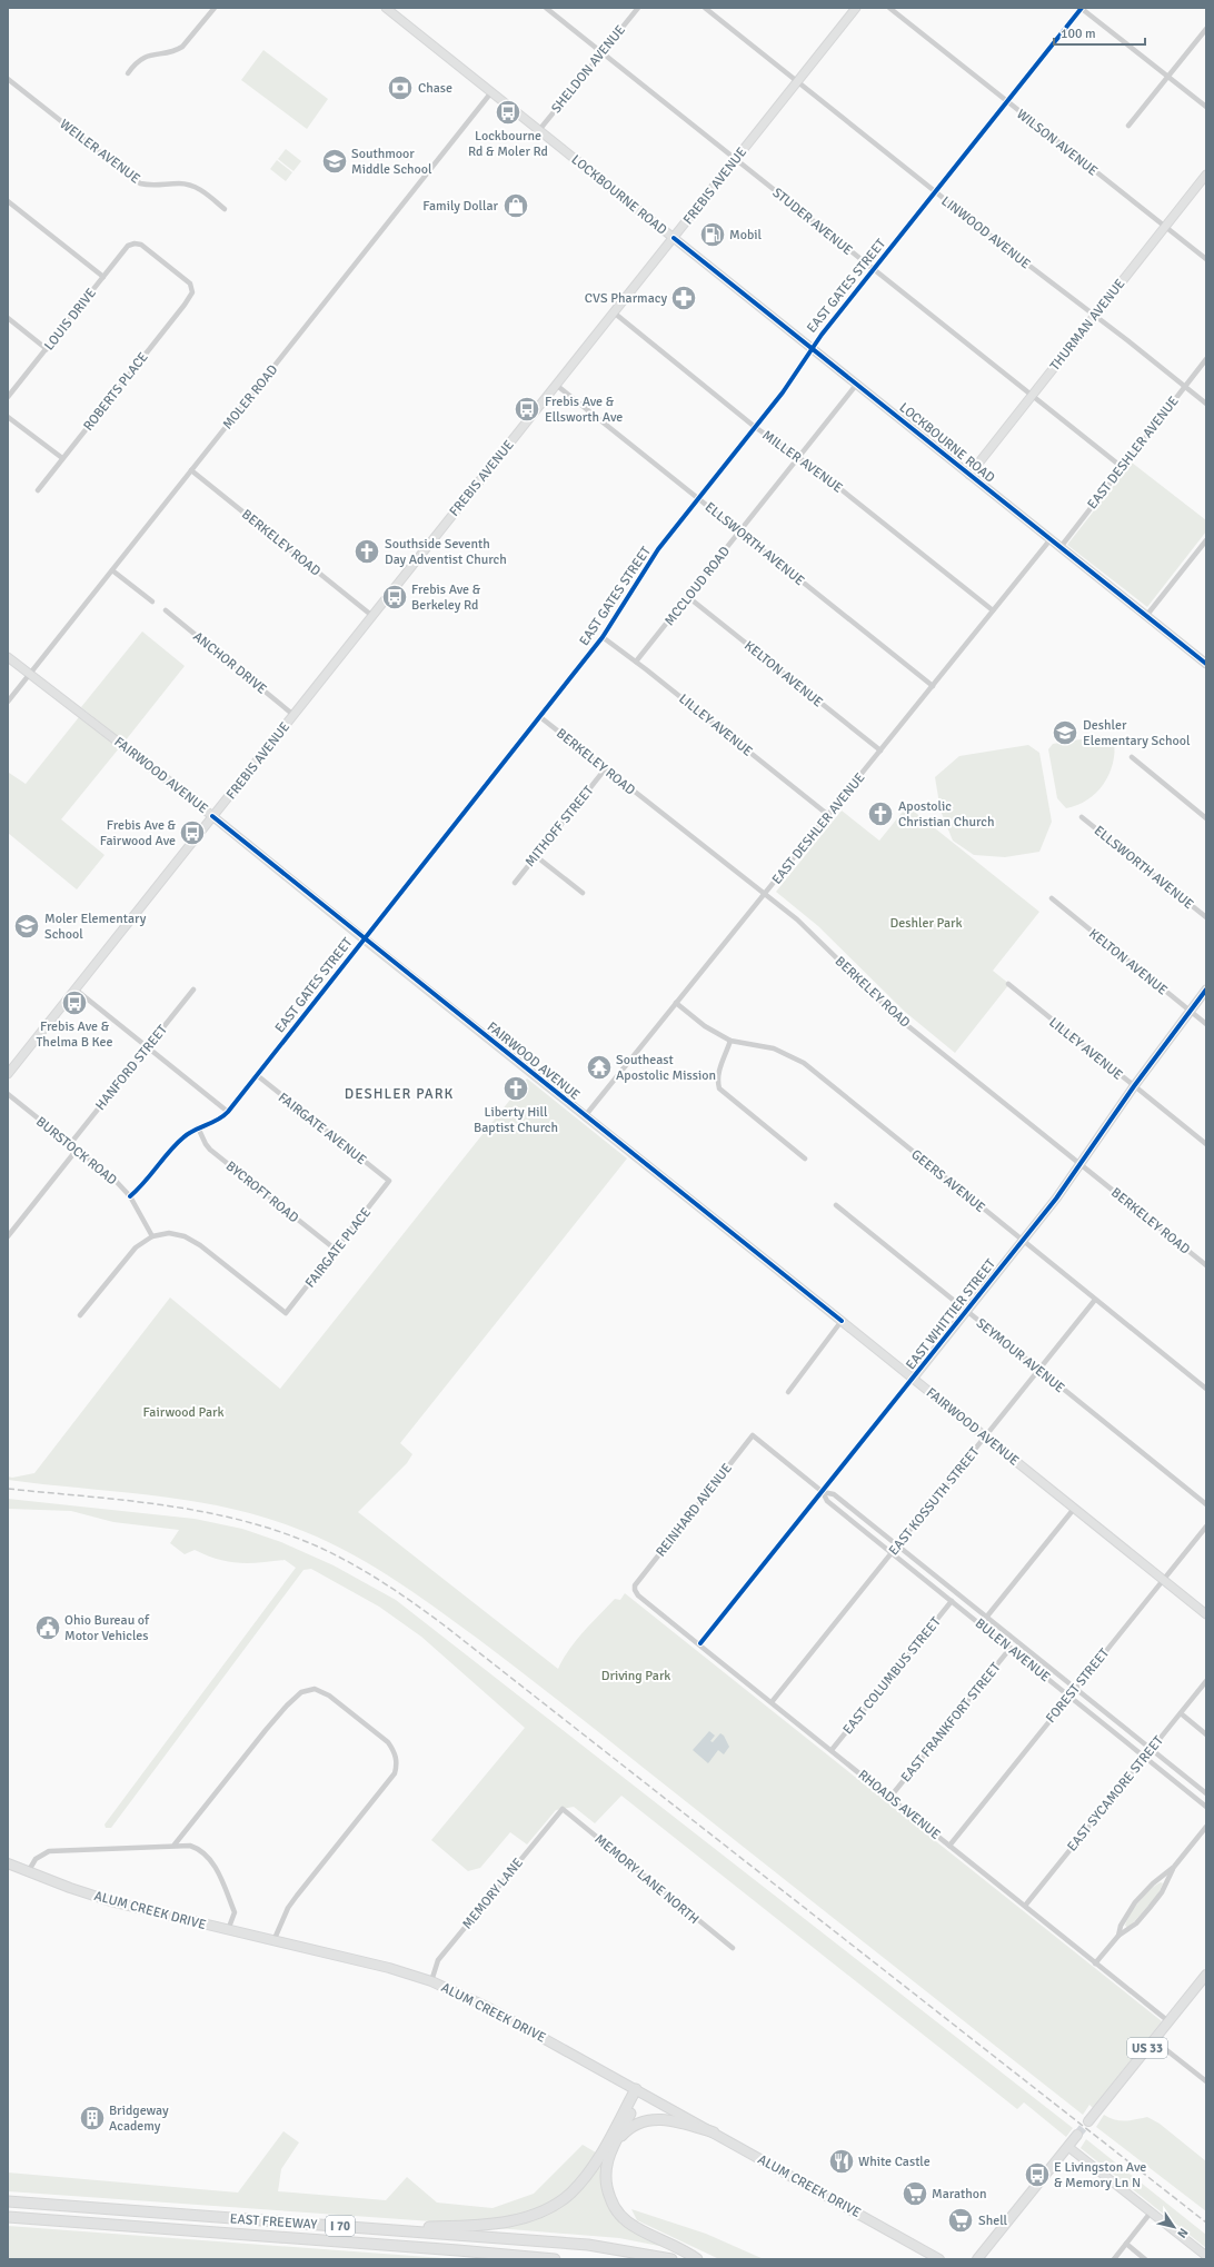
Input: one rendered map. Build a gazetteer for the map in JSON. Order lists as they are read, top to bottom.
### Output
{
  "streets": {
    "highway": ["EAST FREEWAY", "I 70"],
    "main road": ["ALUM CREEK DRIVE", "US 33"],
    "street": [
      "SHELDON AVENUE",
      "WILSON AVENUE",
      "WEILER AVENUE",
      "FREBIS AVENUE",
      "LOCKBOURNE ROAD",
      "STUDER AVENUE",
      "LINWOOD AVENUE",
      "EAST GATES STREET",
      "LOUIS DRIVE",
      "THURMAN AVENUE",
      "ROBERTS PLACE",
      "MOLER ROAD",
      "EAST DESHLER AVENUE",
      "MILLER AVENUE",
      "BERKELEY ROAD",
      "ELLSWORTH AVENUE",
      "MCCLOUD ROAD",
      "ANCHOR DRIVE",
      "KELTON AVENUE",
      "LILLEY AVENUE",
      "FAIRWOOD AVENUE",
      "MITHOFF STREET",
      "HANFORD STREET",
      "FAIRGATE AVENUE",
      "BURSTOCK ROAD",
      "GEERS AVENUE",
      "BYCROFT ROAD",
      "FAIRGATE PLACE",
      "EAST WHITTIER STREET",
      "SEYMOUR AVENUE",
      "EAST KOSSUTH STREET",
      "REINHARD AVENUE",
      "BULEN AVENUE",
      "EAST COLUMBUS STREET",
      "FOREST STREET",
      "EAST FRANKFORT STREET",
      "EAST SYCAMORE STREET",
      "RHOADS AVENUE",
      "MEMORY LANE NORTH",
      "MEMORY LANE"
    ]
  },
  "crossings": [
    ["SHELDON AVENUE", "LOCKBOURNE ROAD"],
    ["SHELDON AVENUE", "STUDER AVENUE"],
    ["WILSON AVENUE", "EAST GATES STREET"],
    ["WILSON AVENUE", "THURMAN AVENUE"],
    ["FREBIS AVENUE", "LOCKBOURNE ROAD"],
    ["FREBIS AVENUE", "STUDER AVENUE"],
    ["FREBIS AVENUE", "LINWOOD AVENUE"],
    ["FREBIS AVENUE", "MILLER AVENUE"],
    ["FREBIS AVENUE", "BERKELEY ROAD"],
    ["FREBIS AVENUE", "ELLSWORTH AVENUE"],
    ["FREBIS AVENUE", "ANCHOR DRIVE"],
    ["FREBIS AVENUE", "FAIRWOOD AVENUE"],
    ["LOCKBOURNE ROAD", "EAST GATES STREET"],
    ["LOCKBOURNE ROAD", "THURMAN AVENUE"],
    ["LOCKBOURNE ROAD", "MOLER ROAD"],
    ["LOCKBOURNE ROAD", "EAST DESHLER AVENUE"],
    ["LOCKBOURNE ROAD", "MCCLOUD ROAD"],
    ["STUDER AVENUE", "EAST GATES STREET"],
    ["STUDER AVENUE", "THURMAN AVENUE"],
    ["STUDER AVENUE", "EAST DESHLER AVENUE"],
    ["LINWOOD AVENUE", "EAST GATES STREET"],
    ["LINWOOD AVENUE", "THURMAN AVENUE"],
    ["LINWOOD AVENUE", "EAST DESHLER AVENUE"],
    ["EAST GATES STREET", "MILLER AVENUE"],
    ["EAST GATES STREET", "BERKELEY ROAD"],
    ["EAST GATES STREET", "ELLSWORTH AVENUE"],
    ["EAST GATES STREET", "LILLEY AVENUE"],
    ["EAST GATES STREET", "FAIRWOOD AVENUE"],
    ["EAST GATES STREET", "FAIRGATE AVENUE"],
    ["EAST GATES STREET", "BURSTOCK ROAD"],
    ["EAST GATES STREET", "BYCROFT ROAD"],
    ["LOUIS DRIVE", "ROBERTS PLACE"],
    ["MOLER ROAD", "BERKELEY ROAD"],
    ["MOLER ROAD", "FAIRWOOD AVENUE"],
    ["EAST DESHLER AVENUE", "MILLER AVENUE"],
    ["EAST DESHLER AVENUE", "BERKELEY ROAD"],
    ["EAST DESHLER AVENUE", "ELLSWORTH AVENUE"],
    ["EAST DESHLER AVENUE", "KELTON AVENUE"],
    ["EAST DESHLER AVENUE", "LILLEY AVENUE"],
    ["EAST DESHLER AVENUE", "FAIRWOOD AVENUE"],
    ["EAST DESHLER AVENUE", "GEERS AVENUE"],
    ["MILLER AVENUE", "MCCLOUD ROAD"],
    ["BERKELEY ROAD", "MITHOFF STREET"],
    ["BERKELEY ROAD", "EAST WHITTIER STREET"],
    ["ELLSWORTH AVENUE", "MCCLOUD ROAD"],
    ["MCCLOUD ROAD", "KELTON AVENUE"],
    ["MCCLOUD ROAD", "LILLEY AVENUE"],
    ["KELTON AVENUE", "EAST WHITTIER STREET"],
    ["LILLEY AVENUE", "EAST WHITTIER STREET"],
    ["FAIRWOOD AVENUE", "EAST WHITTIER STREET"],
    ["FAIRWOOD AVENUE", "EAST KOSSUTH STREET"],
    ["FAIRWOOD AVENUE", "FOREST STREET"],
    ["HANFORD STREET", "BURSTOCK ROAD"],
    ["FAIRGATE AVENUE", "FAIRGATE PLACE"],
    ["BURSTOCK ROAD", "FAIRGATE PLACE"],
    ["GEERS AVENUE", "EAST WHITTIER STREET"],
    ["GEERS AVENUE", "EAST KOSSUTH STREET"],
    ["BYCROFT ROAD", "FAIRGATE PLACE"],
    ["EAST WHITTIER STREET", "SEYMOUR AVENUE"],
    ["EAST WHITTIER STREET", "BULEN AVENUE"],
    ["EAST WHITTIER STREET", "RHOADS AVENUE"],
    ["SEYMOUR AVENUE", "EAST KOSSUTH STREET"],
    ["EAST KOSSUTH STREET", "BULEN AVENUE"],
    ["EAST KOSSUTH STREET", "RHOADS AVENUE"],
    ["REINHARD AVENUE", "BULEN AVENUE"],
    ["REINHARD AVENUE", "RHOADS AVENUE"],
    ["BULEN AVENUE", "EAST COLUMBUS STREET"],
    ["BULEN AVENUE", "FOREST STREET"],
    ["BULEN AVENUE", "EAST FRANKFORT STREET"],
    ["BULEN AVENUE", "EAST SYCAMORE STREET"],
    ["EAST COLUMBUS STREET", "RHOADS AVENUE"],
    ["FOREST STREET", "RHOADS AVENUE"],
    ["EAST FRANKFORT STREET", "RHOADS AVENUE"],
    ["EAST SYCAMORE STREET", "RHOADS AVENUE"],
    ["RHOADS AVENUE", "US 33"],
    ["MEMORY LANE NORTH", "MEMORY LANE"],
    ["MEMORY LANE", "ALUM CREEK DRIVE"]
  ],
  "districts": ["DESHLER PARK"],
  "parks": ["Deshler Park", "Fairwood Park", "Driving Park"],
  "places": {
    "bank": ["Chase"],
    "bus stop": [
      "Lockbourne Rd & Moler Rd",
      "Frebis Ave & Ellsworth Ave",
      "Frebis Ave & Berkeley Rd",
      "Frebis Ave & Fairwood Ave",
      "Frebis Ave & Thelma B Kee",
      "E Livingston Ave & Memory Ln N"
    ],
    "school or university": ["Southmoor Middle School", "Deshler Elementary School", "Moler Elementary School"],
    "shop": ["Family Dollar"],
    "fuel station": ["Mobil"],
    "pharmacy": ["CVS Pharmacy"],
    "church": ["Southside Seventh Day Adventist Church", "Apostolic Christian Church", "Liberty Hill Baptist Church"],
    "temple": ["Southeast Apostolic Mission"],
    "public building": ["Ohio Bureau of Motor Vehicles"],
    "building": ["Bridgeway Academy"],
    "restaurant": ["White Castle"],
    "supermarket": ["Marathon", "Shell"]
  },
  "scale_bar": "100 m",
  "north": "bottom right"
}
